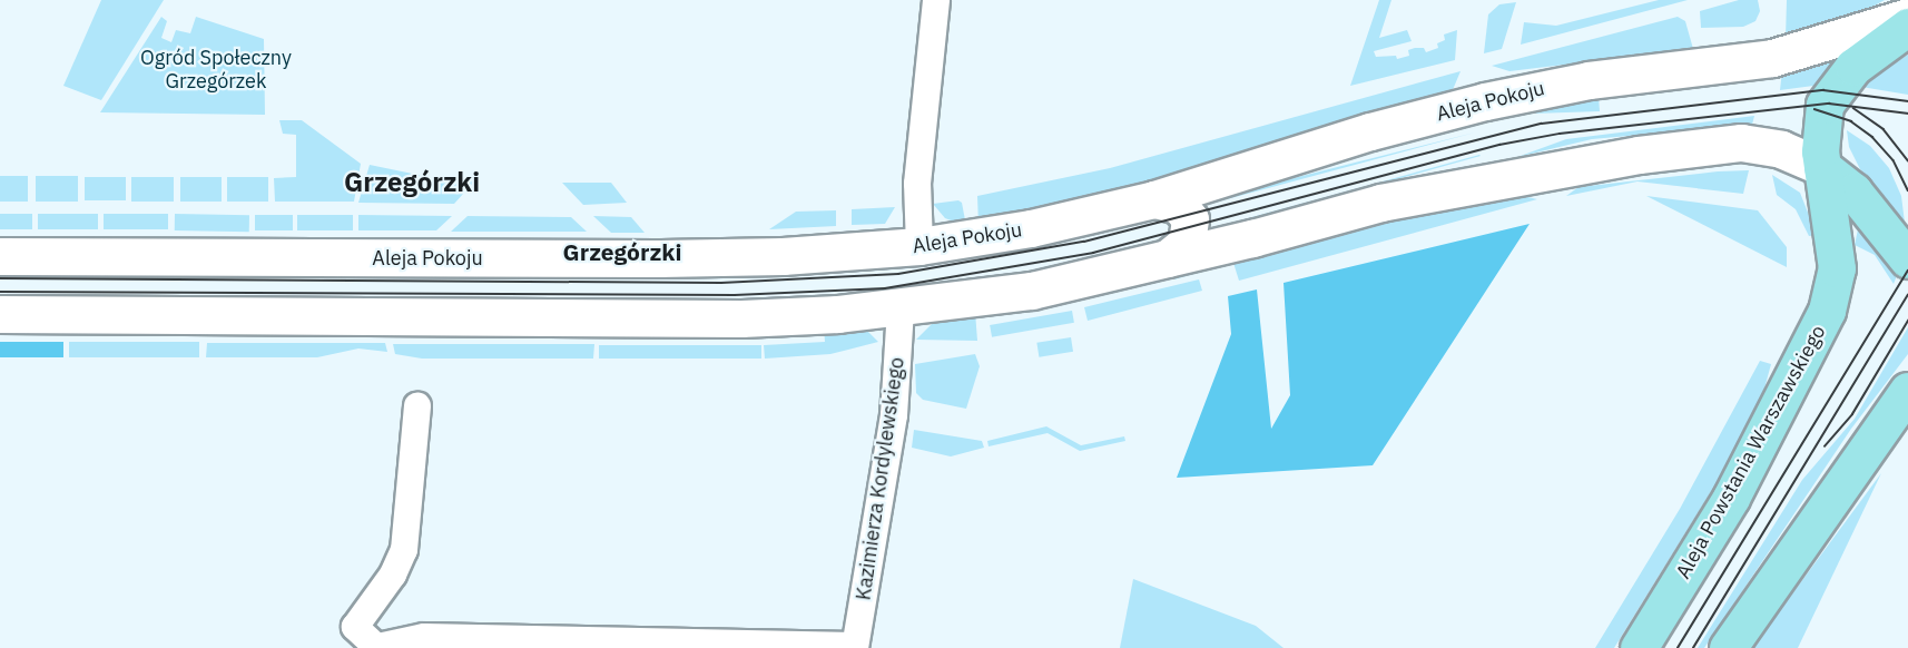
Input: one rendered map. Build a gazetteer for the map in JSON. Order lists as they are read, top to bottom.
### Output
{
  "streets": {
    "main road": ["Aleja Pokoju", "Aleja Powstania Warszawskiego"],
    "street": ["Kazimierza Kordylewskiego"]
  },
  "districts": ["Grzegórzki", "Grzegórzki"],
  "parks": ["Ogród Społeczny Grzegórzek"]
}
